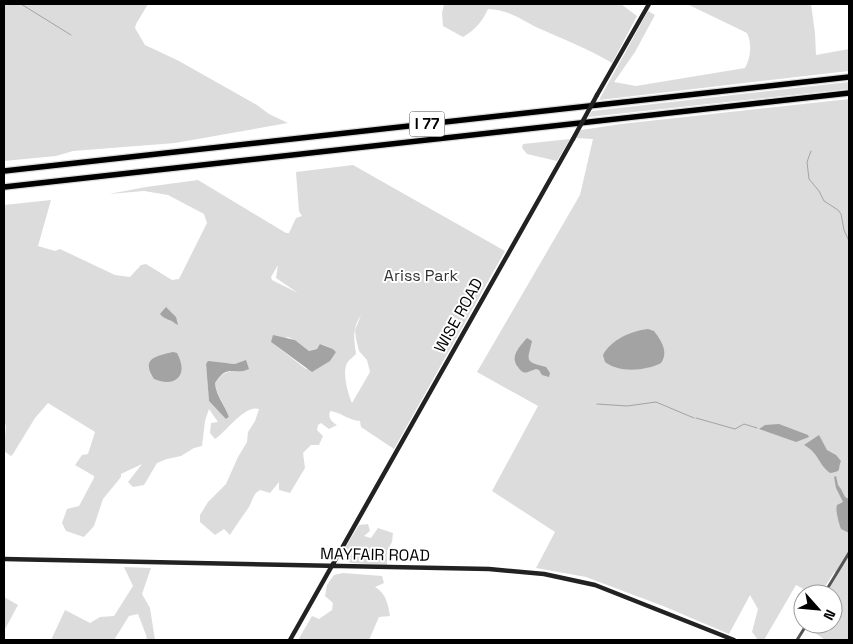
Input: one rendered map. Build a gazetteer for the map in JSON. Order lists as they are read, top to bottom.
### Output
{
  "streets": {
    "highway": ["I 77"],
    "street": ["WISE ROAD", "MAYFAIR ROAD"]
  },
  "crossings": [
    ["WISE ROAD", "MAYFAIR ROAD"]
  ],
  "parks": ["Ariss Park"],
  "north": "bottom right"
}
